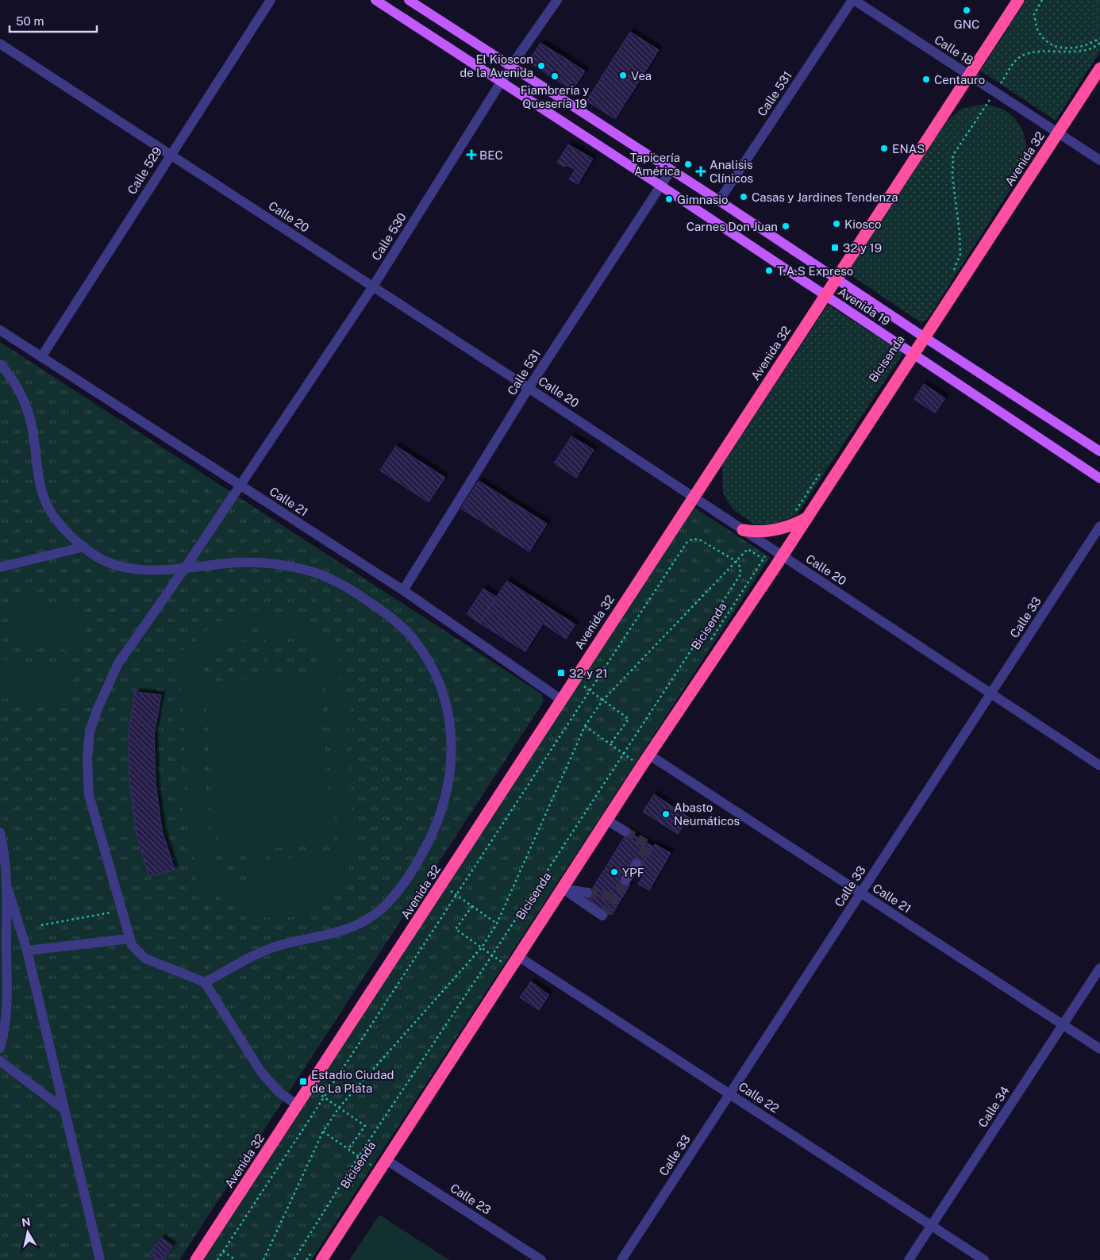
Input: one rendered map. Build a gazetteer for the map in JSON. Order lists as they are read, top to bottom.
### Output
{
  "streets": {
    "highway": ["Avenida 32"],
    "main road": ["Avenida 19"],
    "street": [
      "Calle 18",
      "Calle 531",
      "Calle 529",
      "Calle 20",
      "Calle 530",
      "Calle 21",
      "Calle 33",
      "Calle 22",
      "Calle 34",
      "Calle 23"
    ],
    "path": ["Bicisenda"]
  },
  "crossings": [
    ["Calle 18", "Calle 531"],
    ["Calle 18", "Avenida 32"],
    ["Calle 531", "Calle 20"],
    ["Calle 531", "Avenida 19"],
    ["Calle 531", "Calle 21"],
    ["Avenida 32", "Calle 20"],
    ["Avenida 32", "Avenida 19"],
    ["Avenida 32", "Calle 21"],
    ["Avenida 32", "Calle 22"],
    ["Avenida 32", "Calle 23"],
    ["Calle 529", "Calle 20"],
    ["Calle 529", "Calle 21"],
    ["Calle 20", "Calle 530"],
    ["Calle 20", "Bicisenda"],
    ["Calle 20", "Calle 33"],
    ["Calle 530", "Avenida 19"],
    ["Calle 530", "Calle 21"],
    ["Calle 21", "Calle 33"],
    ["Calle 21", "Calle 34"],
    ["Calle 33", "Calle 22"],
    ["Calle 22", "Calle 34"]
  ],
  "places": {
    "other": [
      "GNC",
      "El Kioscon de la Avenida",
      "Vea",
      "Fiambrería y Quesería 19",
      "Centauro",
      "ENAS",
      "Tapicería América",
      "Casas y Jardines Tendenza",
      "Gimnasio",
      "Kiosco",
      "Carnes Don Juan",
      "T.A.S Expreso",
      "Abasto Neumáticos",
      "YPF"
    ],
    "health": ["BEC", "Analisis Clínicos"],
    "transit": ["32 y 19", "32 y 21", "Estadio Ciudad de La Plata"]
  },
  "scale_bar": "50 m",
  "north": "top"
}
